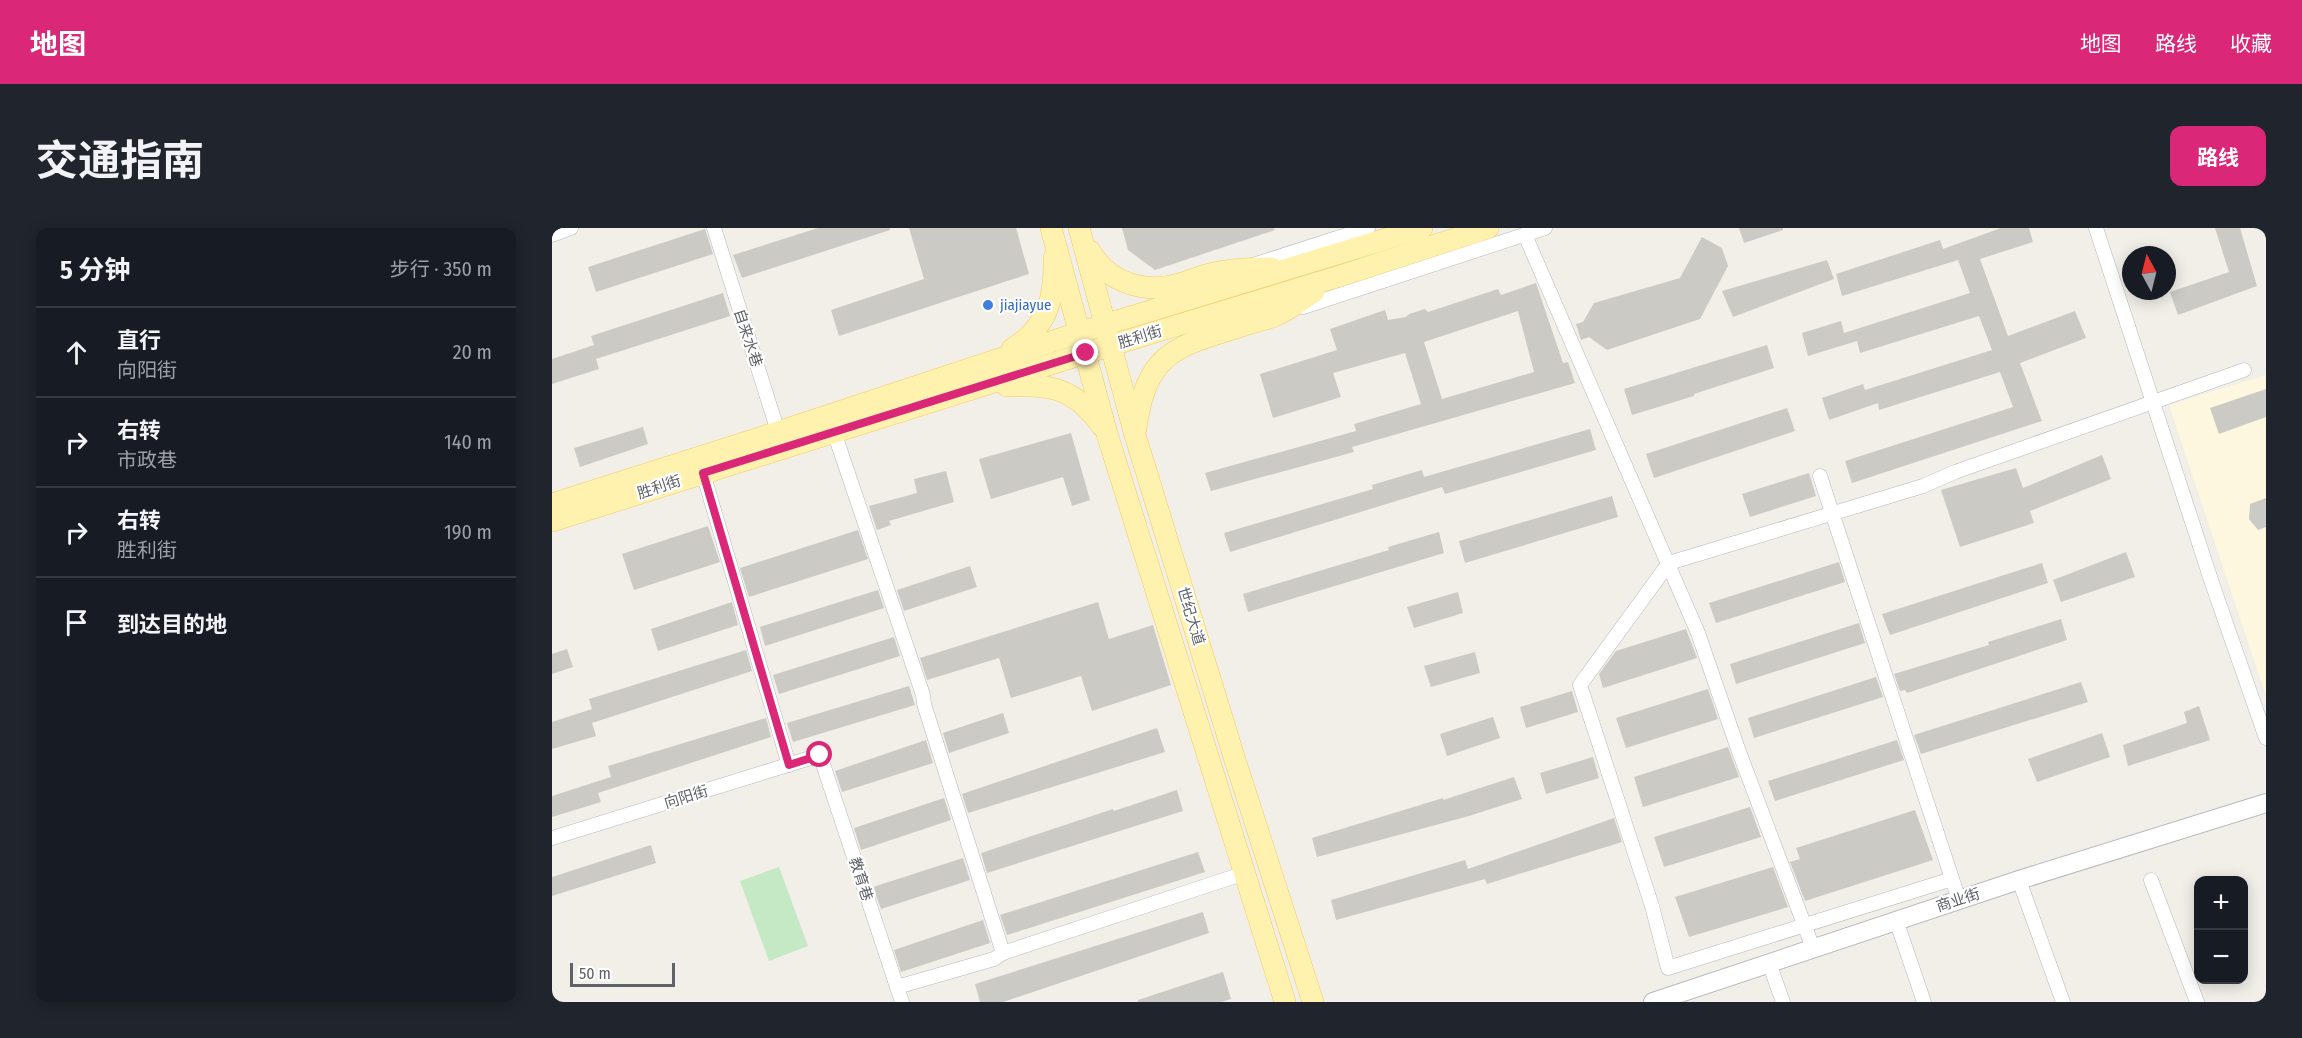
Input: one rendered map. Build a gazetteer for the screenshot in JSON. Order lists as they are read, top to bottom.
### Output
{
  "streets": {
    "main road": ["胜利街", "世纪大道"],
    "street": [
      "自来水巷",
      "向阳街",
      "教育巷",
      "商业街"
    ]
  },
  "crossings": [
    ["胜利街", "自来水巷"],
    ["胜利街", "世纪大道"],
    ["向阳街", "教育巷"]
  ],
  "places": ["jiajiayue"],
  "scale_bar": "50 m",
  "north": "top",
  "page": {
    "header": "地图",
    "nav": ["地图", "路线", "收藏"],
    "title": "交通指南",
    "buttons": "路线",
    "heading": ["5 分钟", "步行 · 350 m"],
    "list": [
      ["直行", "向阳街", "20 m"],
      ["右转", "市政巷", "140 m"],
      ["右转", "胜利街", "190 m"],
      "到达目的地"
    ],
    "map_buttons": ["+", "−"],
    "scale": "50 m"
  }
}
